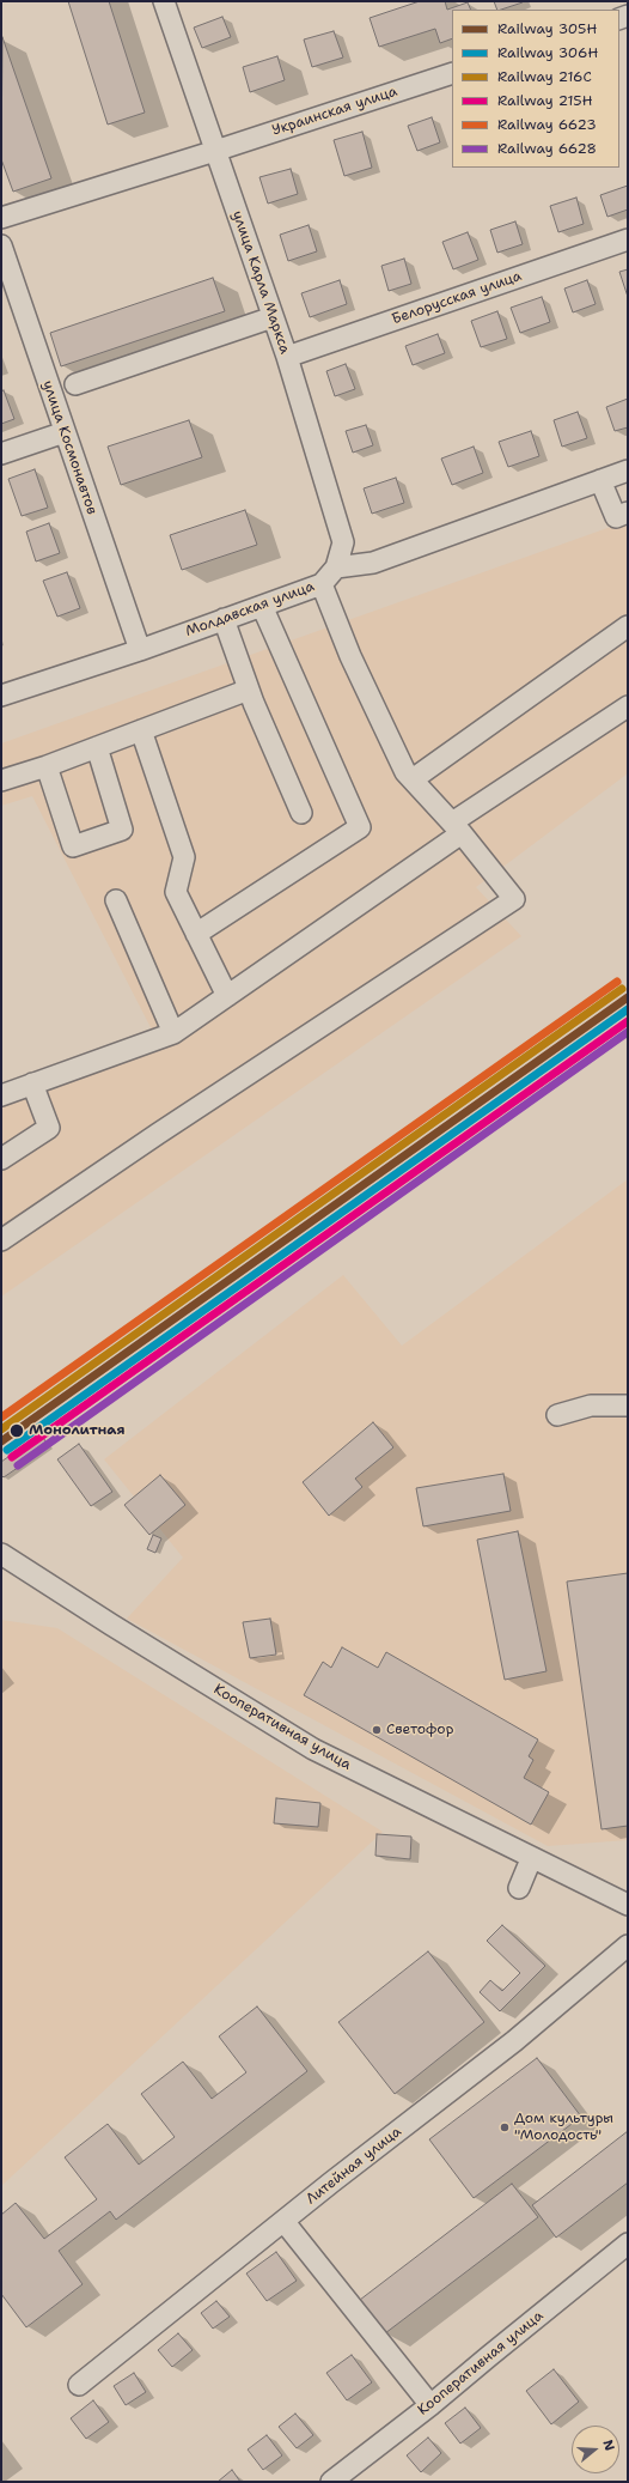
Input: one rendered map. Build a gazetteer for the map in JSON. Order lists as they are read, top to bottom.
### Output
{
  "streets": {
    "street": [
      "Украинская улица",
      "улица Карла Маркса",
      "Белорусская улица",
      "улица Космонавтов",
      "Молдавская улица",
      "Кооперативная улица",
      "Литейная улица"
    ]
  },
  "crossings": [
    ["Украинская улица", "улица Карла Маркса"],
    ["улица Карла Маркса", "Белорусская улица"],
    ["улица Карла Маркса", "Молдавская улица"],
    ["улица Космонавтов", "Молдавская улица"]
  ],
  "places": ["Монолитная", "Светофор", "Дом культуры \"Молодость\""],
  "lines": [
    "rail line 6623",
    "rail line 216С",
    "rail line 305Н",
    "rail line 306Н",
    "rail line 215Н",
    "rail line 6628"
  ],
  "legend": [
    "Railway 305Н",
    "Railway 306Н",
    "Railway 216С",
    "Railway 215Н",
    "Railway 6623",
    "Railway 6628"
  ],
  "north": "right"
}
